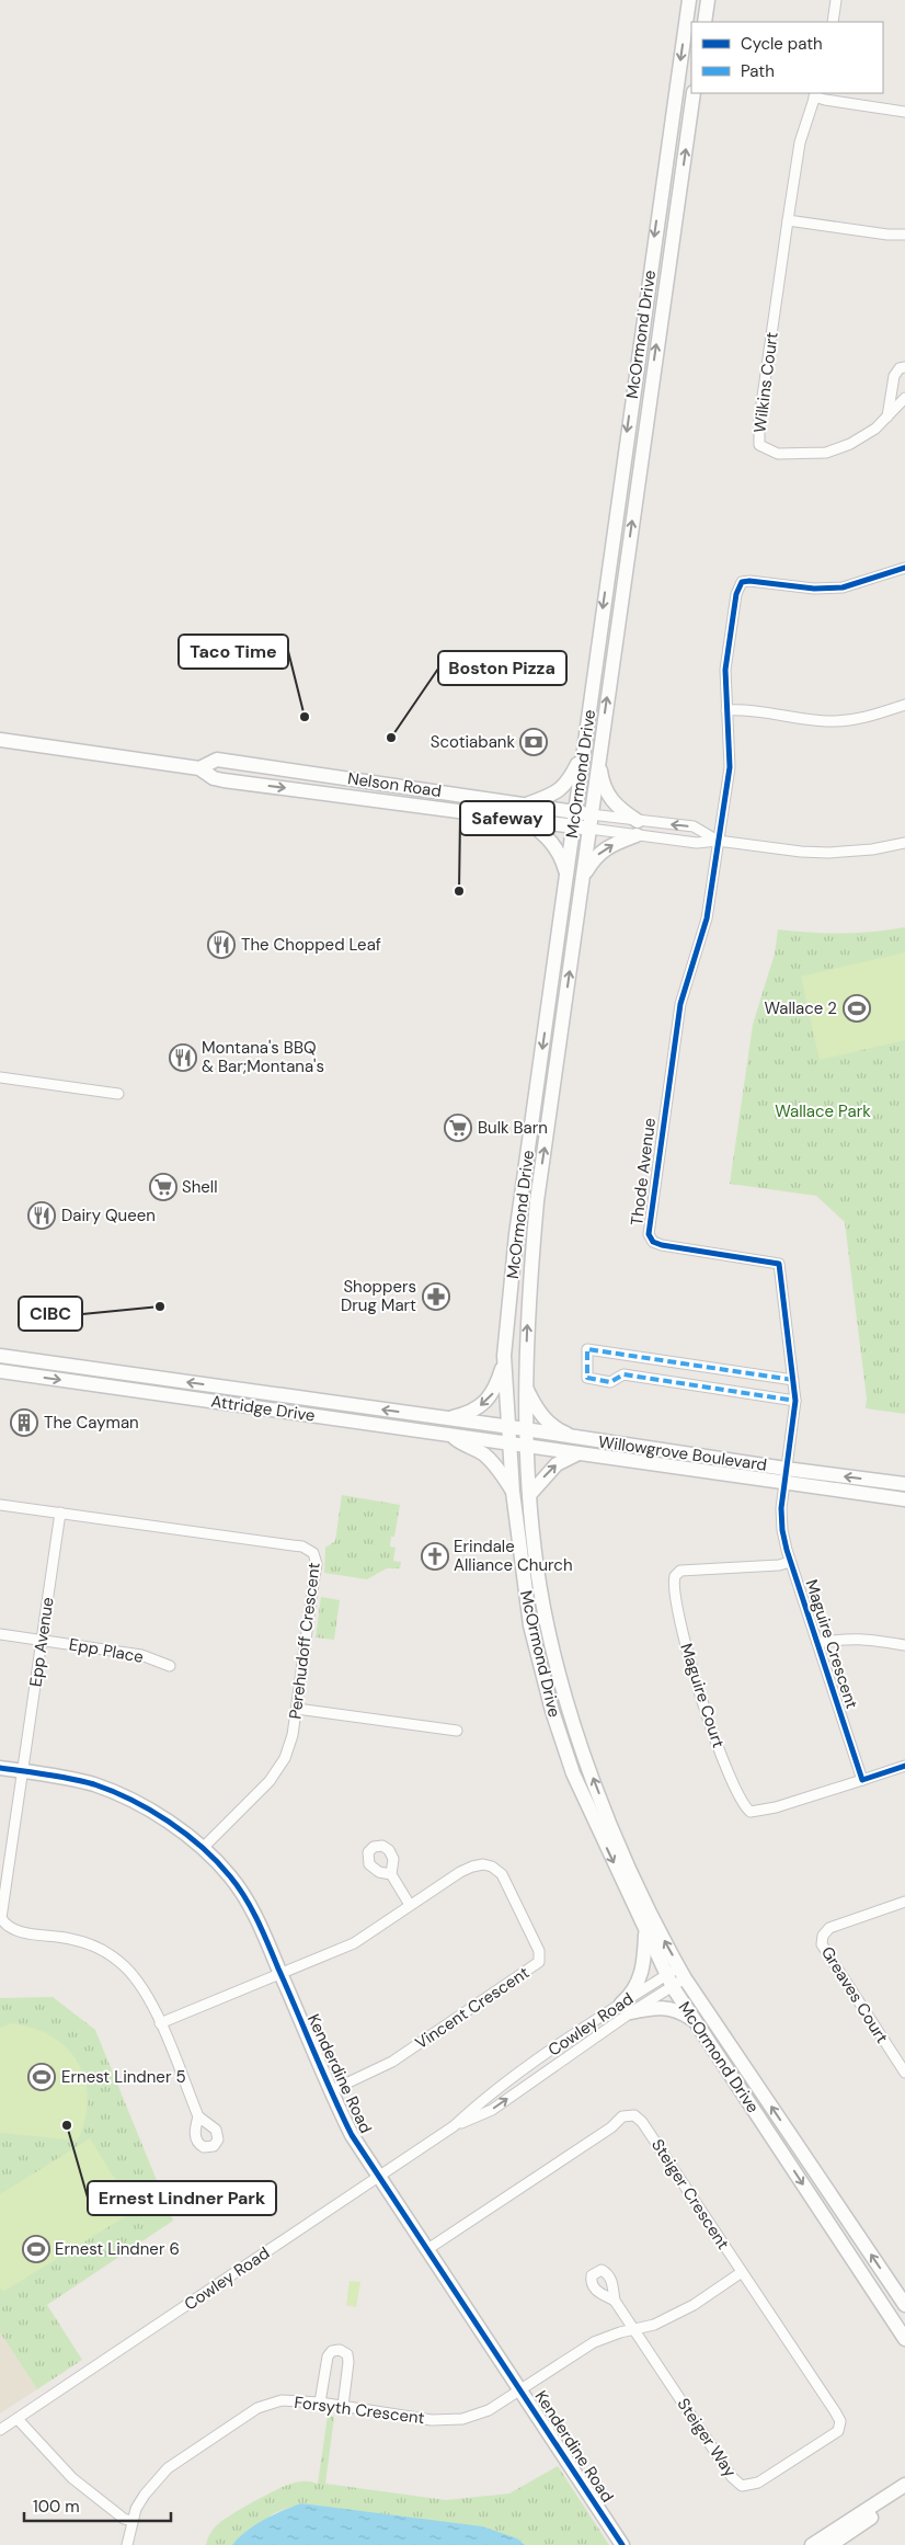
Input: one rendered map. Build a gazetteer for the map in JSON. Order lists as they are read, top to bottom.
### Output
{
  "streets": {
    "main road": [
      "McOrmond Drive",
      "Nelson Road",
      "Attridge Drive",
      "Willowgrove Boulevard",
      "Kenderdine Road"
    ],
    "street": [
      "Wilkins Court",
      "Thode Avenue",
      "Perehudoff Crescent",
      "Epp Avenue",
      "Maguire Crescent",
      "Epp Place",
      "Maguire Court",
      "Greaves Court",
      "Vincent Crescent",
      "Cowley Road",
      "Steiger Crescent",
      "Forsyth Crescent",
      "Steiger Way"
    ]
  },
  "crossings": [
    ["McOrmond Drive", "Nelson Road"],
    ["McOrmond Drive", "Attridge Drive"],
    ["McOrmond Drive", "Willowgrove Boulevard"],
    ["McOrmond Drive", "Cowley Road"],
    ["Thode Avenue", "Willowgrove Boulevard"],
    ["Thode Avenue", "Maguire Crescent"],
    ["Attridge Drive", "Willowgrove Boulevard"],
    ["Willowgrove Boulevard", "Maguire Crescent"],
    ["Perehudoff Crescent", "Epp Avenue"],
    ["Perehudoff Crescent", "Kenderdine Road"],
    ["Epp Avenue", "Epp Place"],
    ["Epp Avenue", "Vincent Crescent"],
    ["Epp Avenue", "Kenderdine Road"],
    ["Maguire Crescent", "Maguire Court"],
    ["Vincent Crescent", "Kenderdine Road"],
    ["Cowley Road", "Kenderdine Road"],
    ["Kenderdine Road", "Steiger Crescent"],
    ["Kenderdine Road", "Forsyth Crescent"],
    ["Steiger Crescent", "Steiger Way"]
  ],
  "parks": ["Wallace Park"],
  "places": {
    "other": [
      "Taco Time",
      "Boston Pizza",
      "Safeway",
      "CIBC",
      "Ernest Lindner Park"
    ],
    "bank": ["Scotiabank"],
    "restaurant": ["The Chopped Leaf", "Montana's BBQ & Bar;Montana's", "Dairy Queen"],
    "sports": ["Wallace 2", "Ernest Lindner 5", "Ernest Lindner 6"],
    "supermarket": ["Bulk Barn", "Shell"],
    "pharmacy": ["Shoppers Drug Mart"],
    "building": ["The Cayman"],
    "church": ["Erindale Alliance Church"]
  },
  "legend": ["Cycle path", "Path"],
  "scale_bar": "100 m"
}
